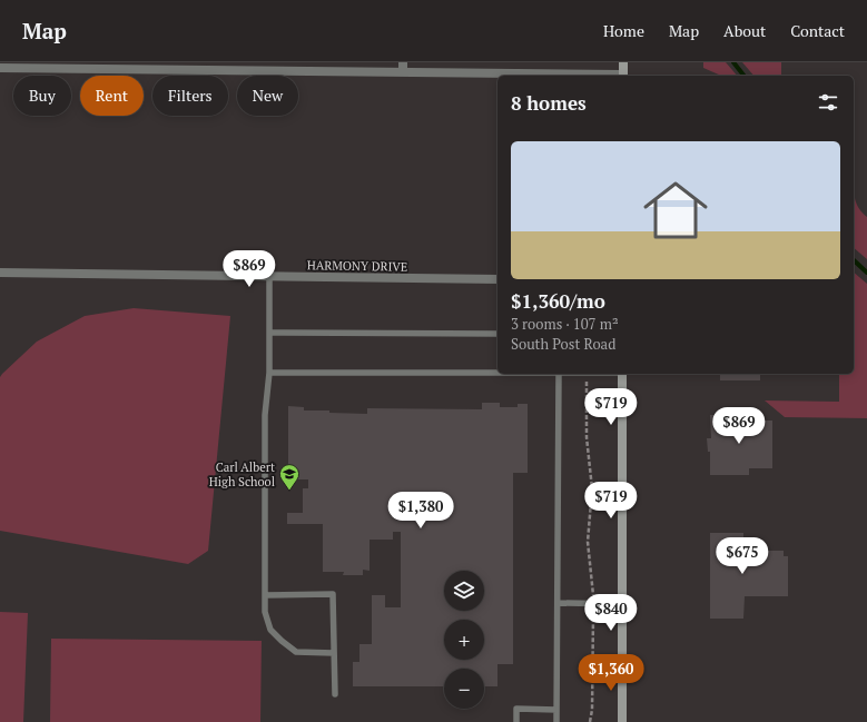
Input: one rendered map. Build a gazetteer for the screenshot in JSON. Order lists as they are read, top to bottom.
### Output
{
  "streets": {
    "street": ["HARMONY DRIVE"]
  },
  "places": {
    "school or university": ["Carl Albert High School"]
  },
  "page": {
    "header": "Map",
    "nav": [
      "Home",
      "Map",
      "About",
      "Contact"
    ],
    "chip": [
      "Buy",
      "Rent",
      "Filters",
      "New"
    ],
    "heading": "8 homes",
    "list": [
      {
        "name": "$1,360/mo",
        "note": "3 rooms · 107 m² · South Post Road"
      }
    ],
    "price": [
      "$869",
      "$719",
      "$869",
      "$719",
      "$1,380",
      "$675",
      "$840",
      "$1,360"
    ],
    "map_buttons": ["+", "−"]
  }
}
